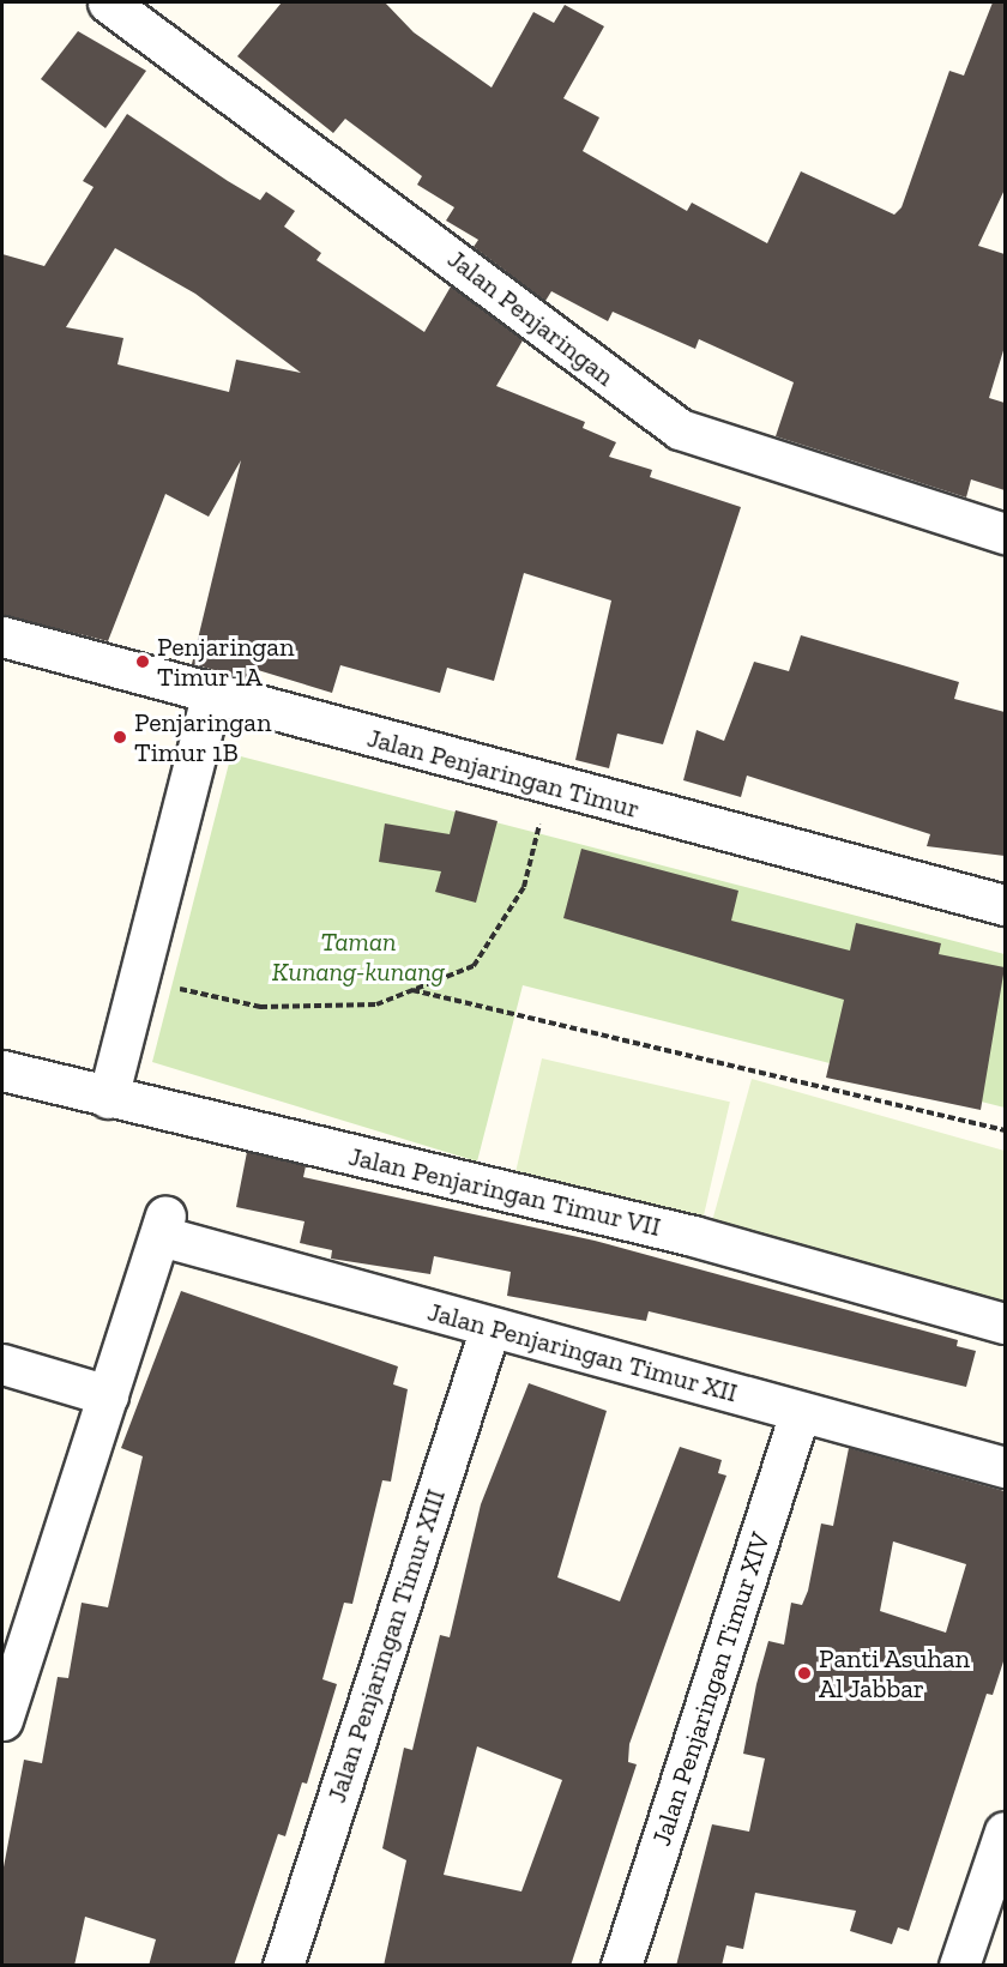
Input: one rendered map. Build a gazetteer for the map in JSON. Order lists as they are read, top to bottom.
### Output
{
  "streets": {
    "street": [
      "Jalan Penjaringan",
      "Jalan Penjaringan Timur",
      "Jalan Penjaringan Timur VII",
      "Jalan Penjaringan Timur XII",
      "Jalan Penjaringan Timur XIII",
      "Jalan Penjaringan Timur XIV"
    ]
  },
  "crossings": [
    ["Jalan Penjaringan Timur XII", "Jalan Penjaringan Timur XIII"],
    ["Jalan Penjaringan Timur XII", "Jalan Penjaringan Timur XIV"]
  ],
  "parks": ["Taman Kunang-kunang"],
  "places": ["Penjaringan Timur 1A", "Penjaringan Timur 1B", "Panti Asuhan Al Jabbar"]
}
